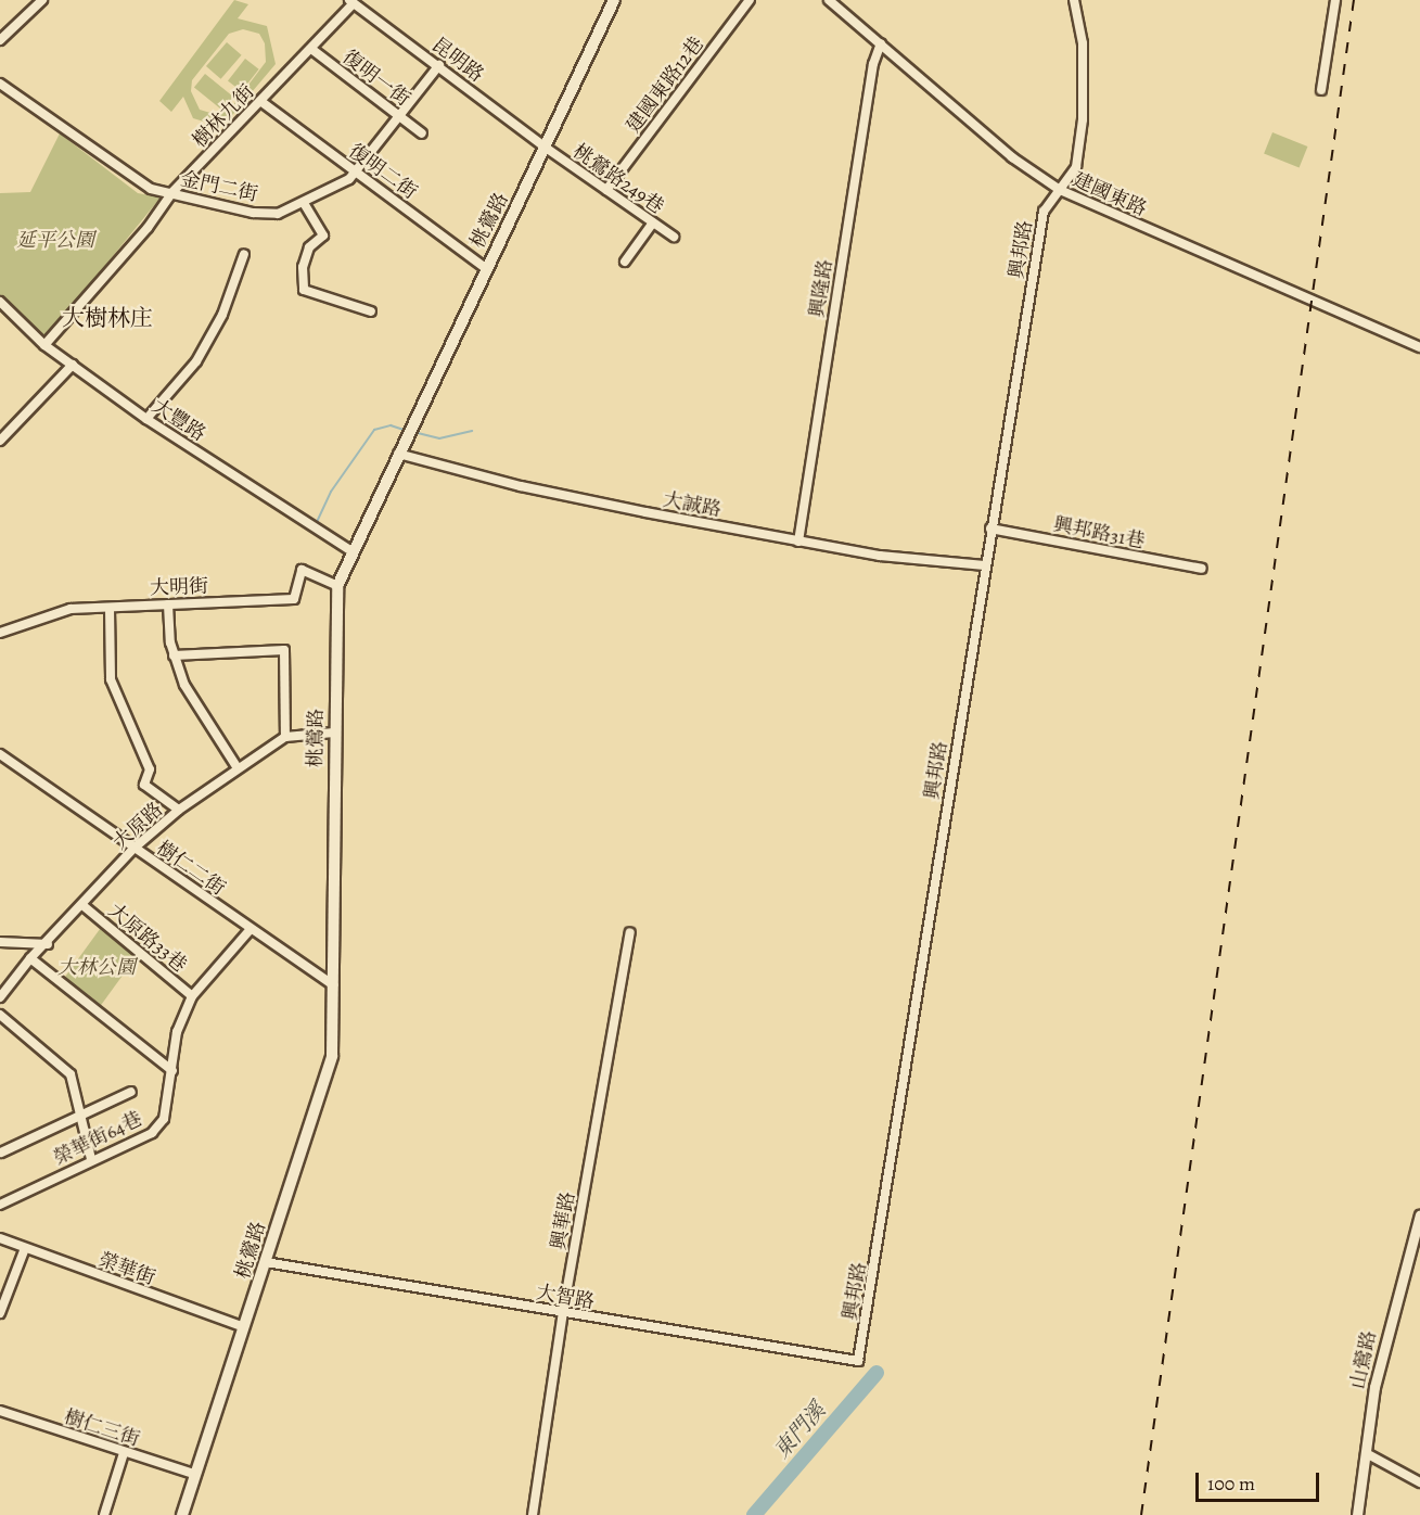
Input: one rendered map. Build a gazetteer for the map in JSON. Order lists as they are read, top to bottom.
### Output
{
  "streets": {
    "main road": ["桃鶯路"],
    "street": [
      "昆明路",
      "復明一街",
      "建國東路12巷",
      "樹林九街",
      "復明二街",
      "桃鶯路249巷",
      "金門二街",
      "建國東路",
      "興邦路",
      "興隆路",
      "大豐路",
      "大誠路",
      "興邦路31巷",
      "大明街",
      "大原路",
      "樹仁二街",
      "大原路33巷",
      "榮華街64巷",
      "興華路",
      "榮華街",
      "大智路",
      "山鶯路",
      "樹仁三街"
    ]
  },
  "crossings": [
    ["昆明路", "樹林九街"],
    ["昆明路", "桃鶯路249巷"],
    ["昆明路", "金門二街"],
    ["昆明路", "桃鶯路"],
    ["復明一街", "樹林九街"],
    ["復明一街", "金門二街"],
    ["建國東路12巷", "桃鶯路249巷"],
    ["樹林九街", "復明二街"],
    ["樹林九街", "金門二街"],
    ["樹林九街", "大豐路"],
    ["復明二街", "金門二街"],
    ["復明二街", "桃鶯路"],
    ["桃鶯路249巷", "桃鶯路"],
    ["建國東路", "興邦路"],
    ["建國東路", "興隆路"],
    ["桃鶯路", "大豐路"],
    ["桃鶯路", "大誠路"],
    ["桃鶯路", "大明街"],
    ["桃鶯路", "大原路"],
    ["桃鶯路", "樹仁二街"],
    ["桃鶯路", "榮華街"],
    ["桃鶯路", "大智路"],
    ["桃鶯路", "樹仁三街"],
    ["興邦路", "大誠路"],
    ["興邦路", "興邦路31巷"],
    ["興邦路", "大智路"],
    ["興隆路", "大誠路"],
    ["大原路", "樹仁二街"],
    ["大原路", "大原路33巷"],
    ["樹仁二街", "榮華街64巷"],
    ["大原路33巷", "榮華街64巷"],
    ["興華路", "大智路"]
  ],
  "districts": ["大樹林庄"],
  "water": ["東門溪"],
  "parks": ["延平公園", "大林公園"],
  "scale_bar": "100 m"
}
